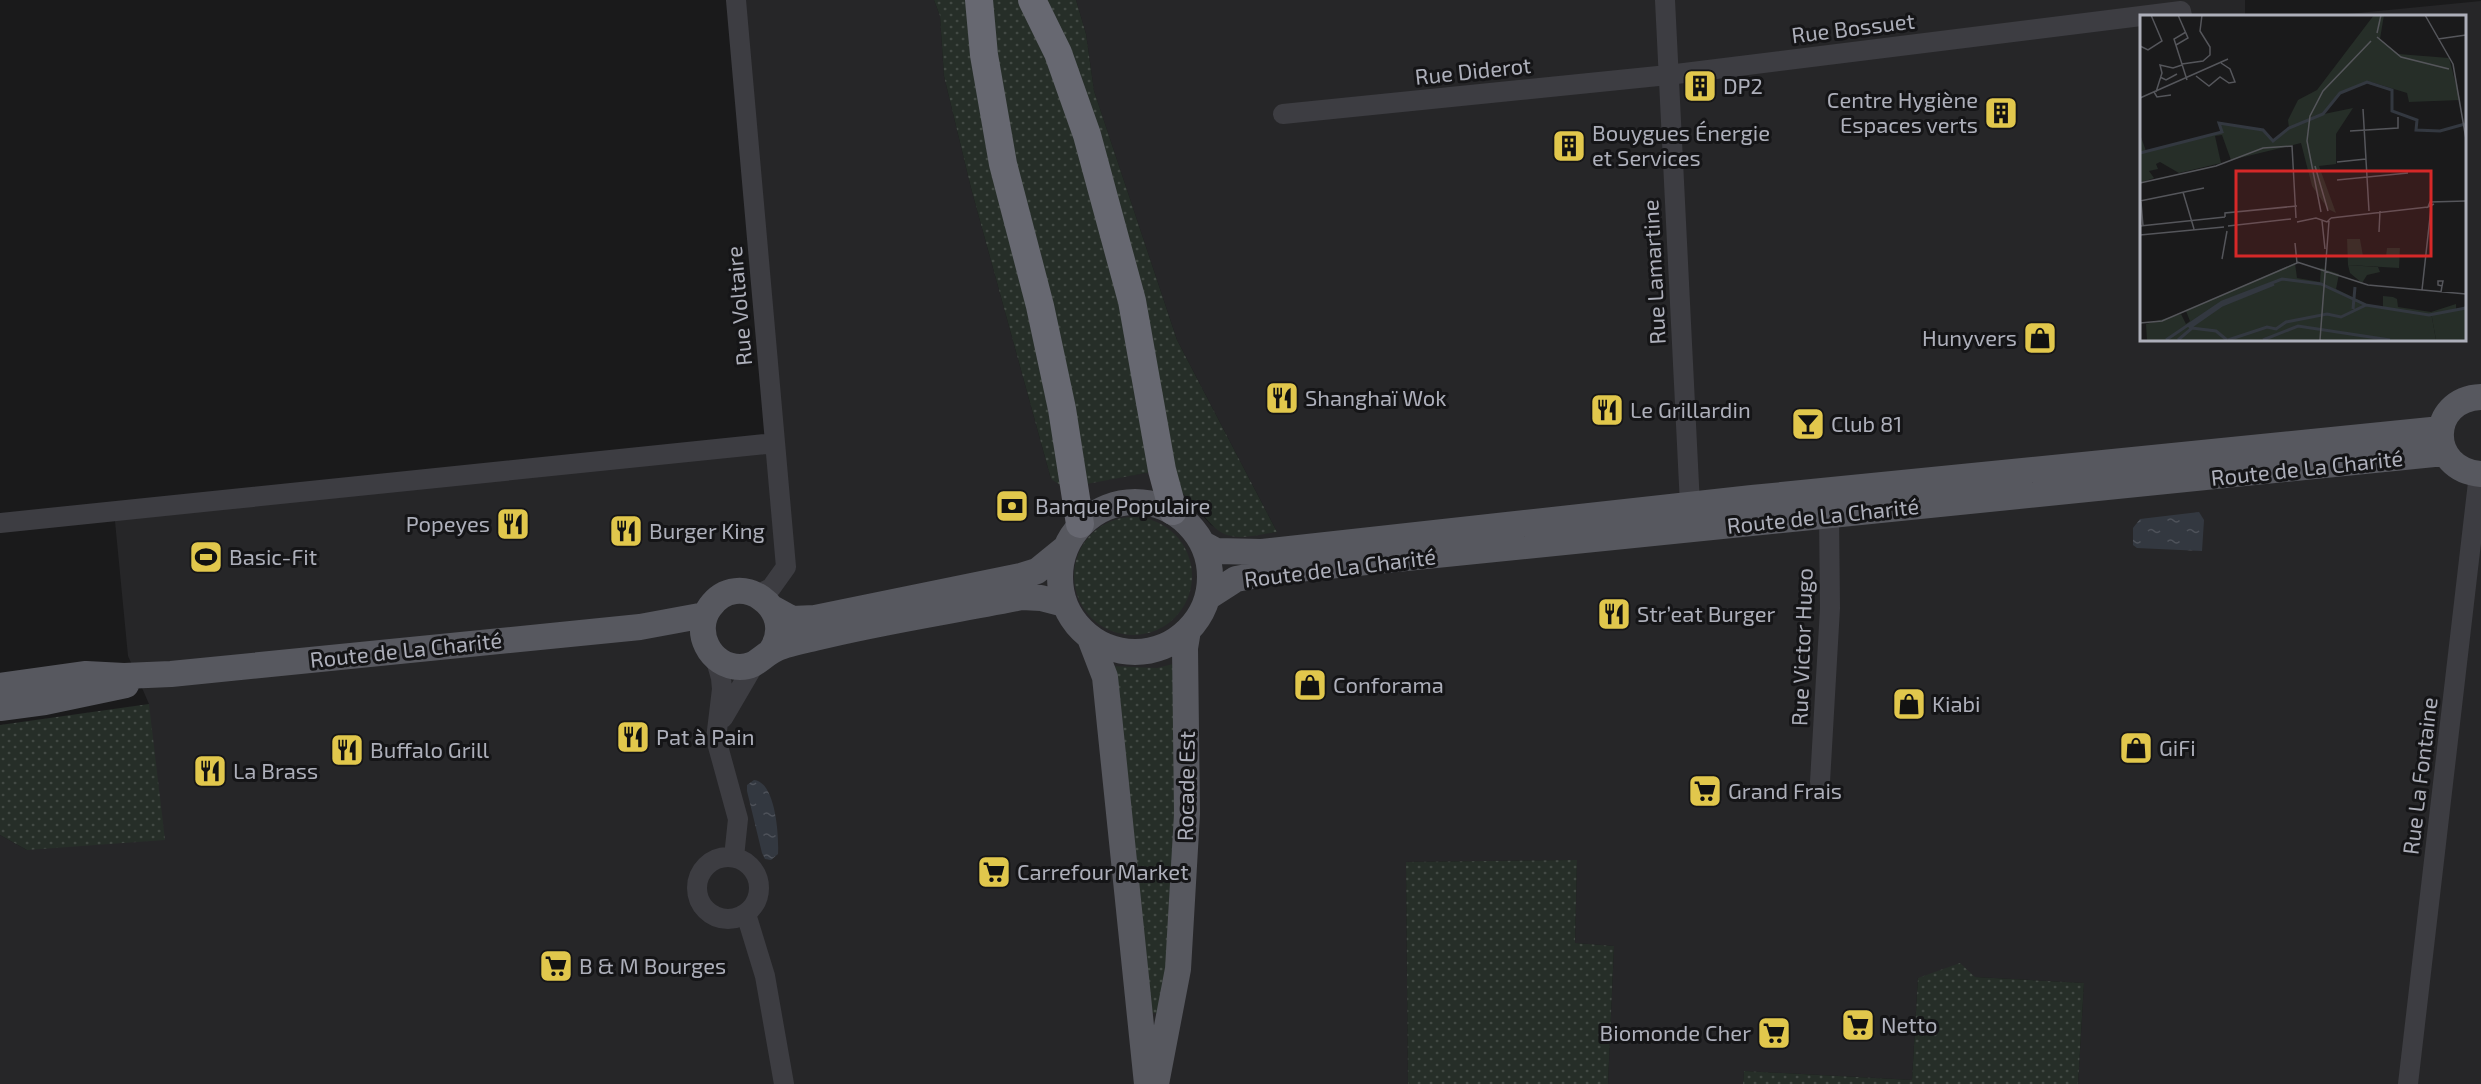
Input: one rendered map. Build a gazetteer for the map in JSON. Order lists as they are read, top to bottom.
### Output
{
  "streets": {
    "main road": ["Route de La Charité", "Rocade Est"],
    "street": [
      "Rue Bossuet",
      "Rue Diderot",
      "Rue Lamartine",
      "Rue Voltaire",
      "Rue Victor Hugo",
      "Rue La Fontaine"
    ]
  },
  "crossings": [
    ["Rue Bossuet", "Rue Diderot"],
    ["Rue Bossuet", "Rue Lamartine"],
    ["Rue Diderot", "Rue Lamartine"],
    ["Rue Lamartine", "Route de La Charité"],
    ["Rue Voltaire", "Route de La Charité"],
    ["Route de La Charité", "Rue Victor Hugo"],
    ["Route de La Charité", "Rocade Est"]
  ],
  "places": {
    "building": ["DP2", "Centre Hygiène Espaces verts", "Bouygues Énergie et Services"],
    "shop": [
      "Hunyvers",
      "Conforama",
      "Kiabi",
      "GiFi"
    ],
    "restaurant": [
      "Shanghaï Wok",
      "Le Grillardin",
      "Popeyes",
      "Burger King",
      "Str’eat Burger",
      "Pat à Pain",
      "Buffalo Grill",
      "La Brass"
    ],
    "bar": ["Club 81"],
    "bank": ["Banque Populaire"],
    "sports": ["Basic-Fit"],
    "supermarket": [
      "Grand Frais",
      "Carrefour Market",
      "B & M Bourges",
      "Netto",
      "Biomonde Cher"
    ]
  }
}
